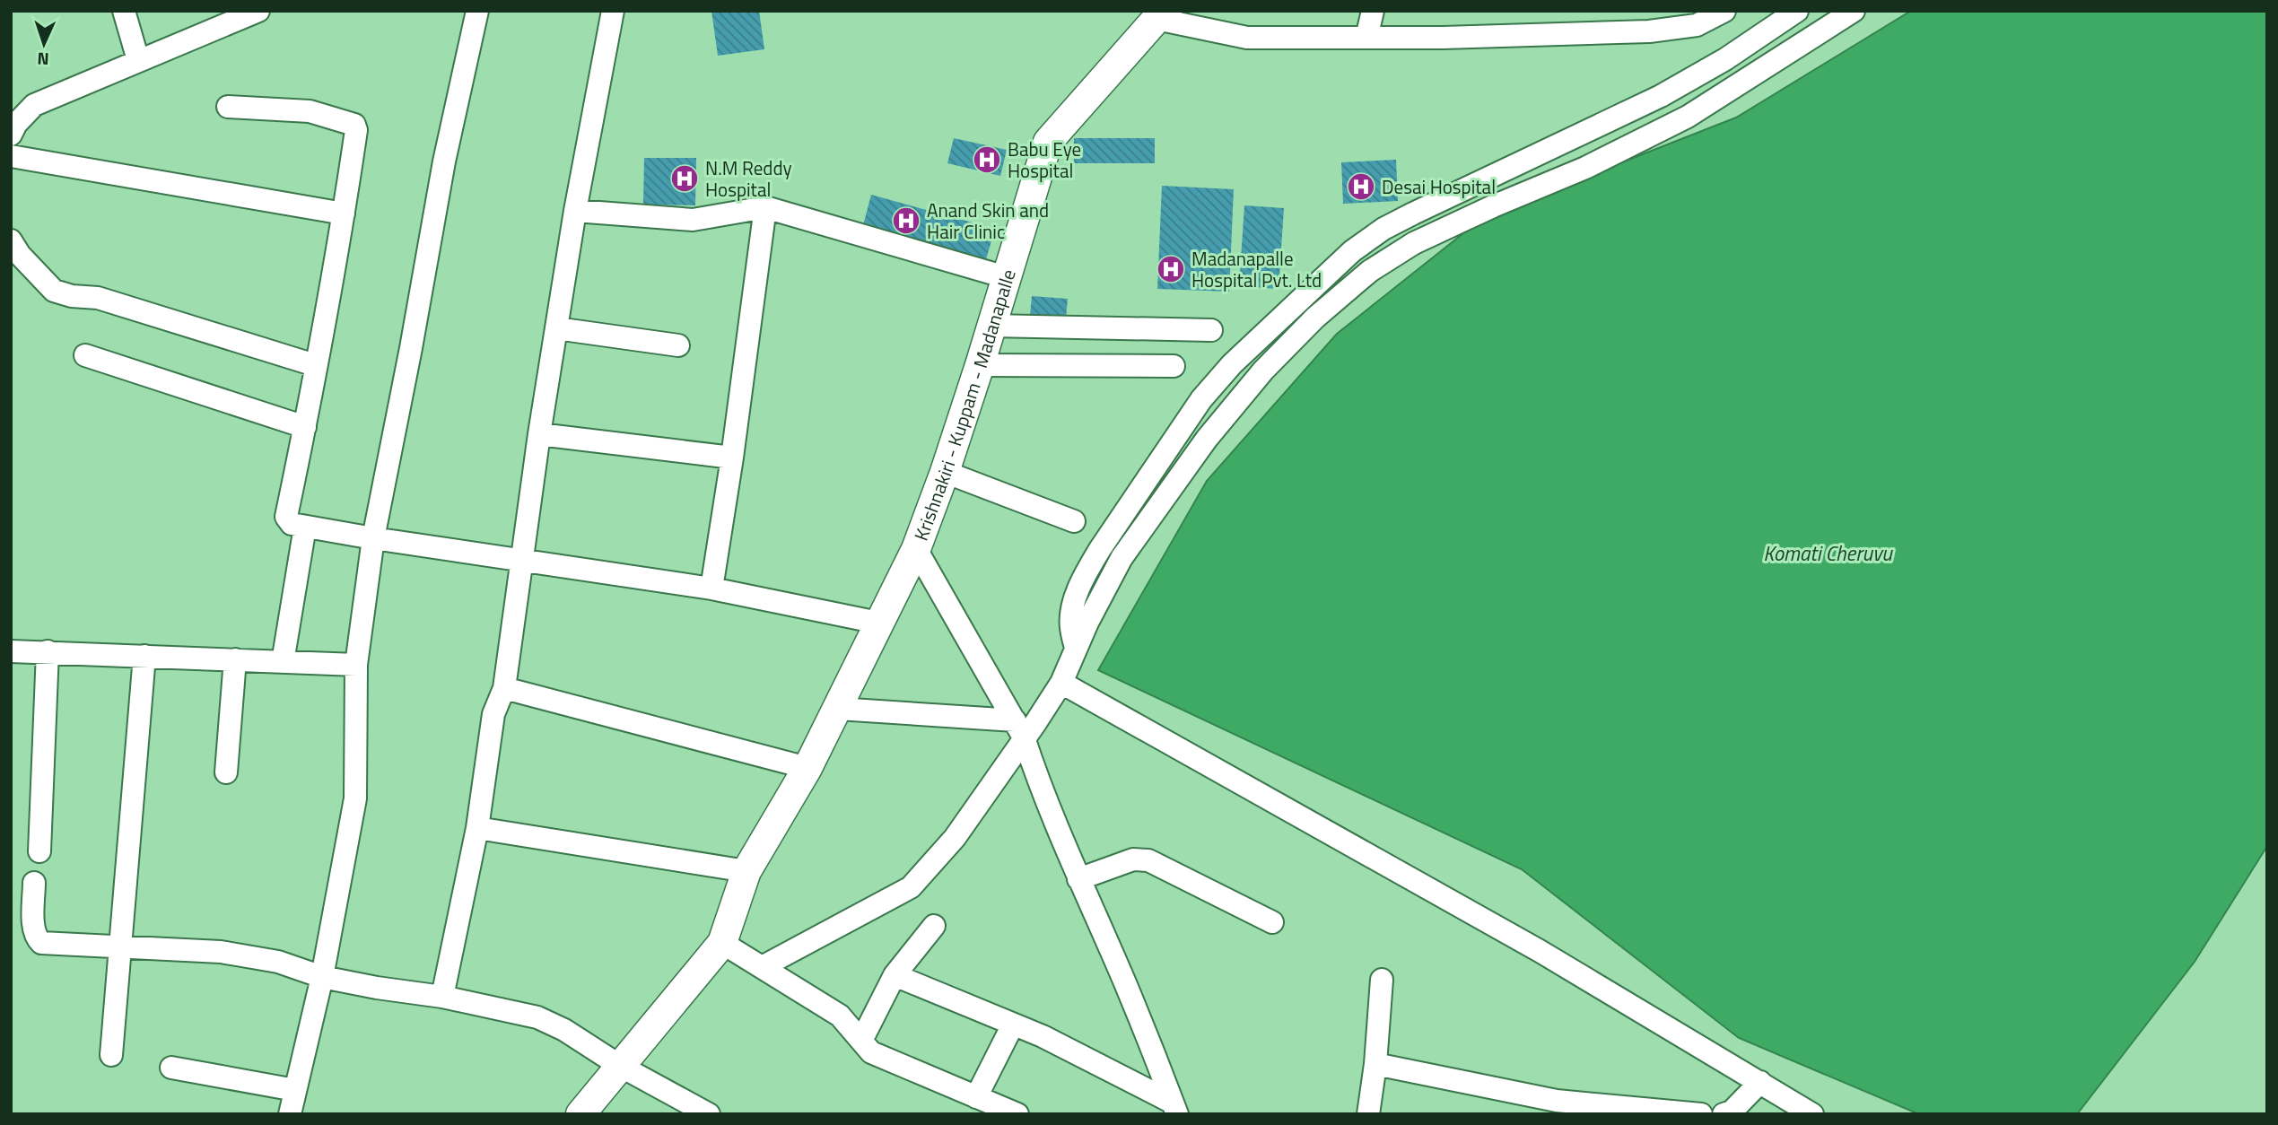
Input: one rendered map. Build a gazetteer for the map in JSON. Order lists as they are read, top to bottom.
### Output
{
  "streets": {
    "main road": ["Krishnakiri - Kuppam - Madanapalle"]
  },
  "water": ["Komati Cheruvu"],
  "places": {
    "hospital": [
      "Babu Eye Hospital",
      "N.M Reddy Hospital",
      "Desai Hospital",
      "Anand Skin and Hair Clinic",
      "Madanapalle Hospital Pvt. Ltd"
    ]
  },
  "north": "bottom"
}
